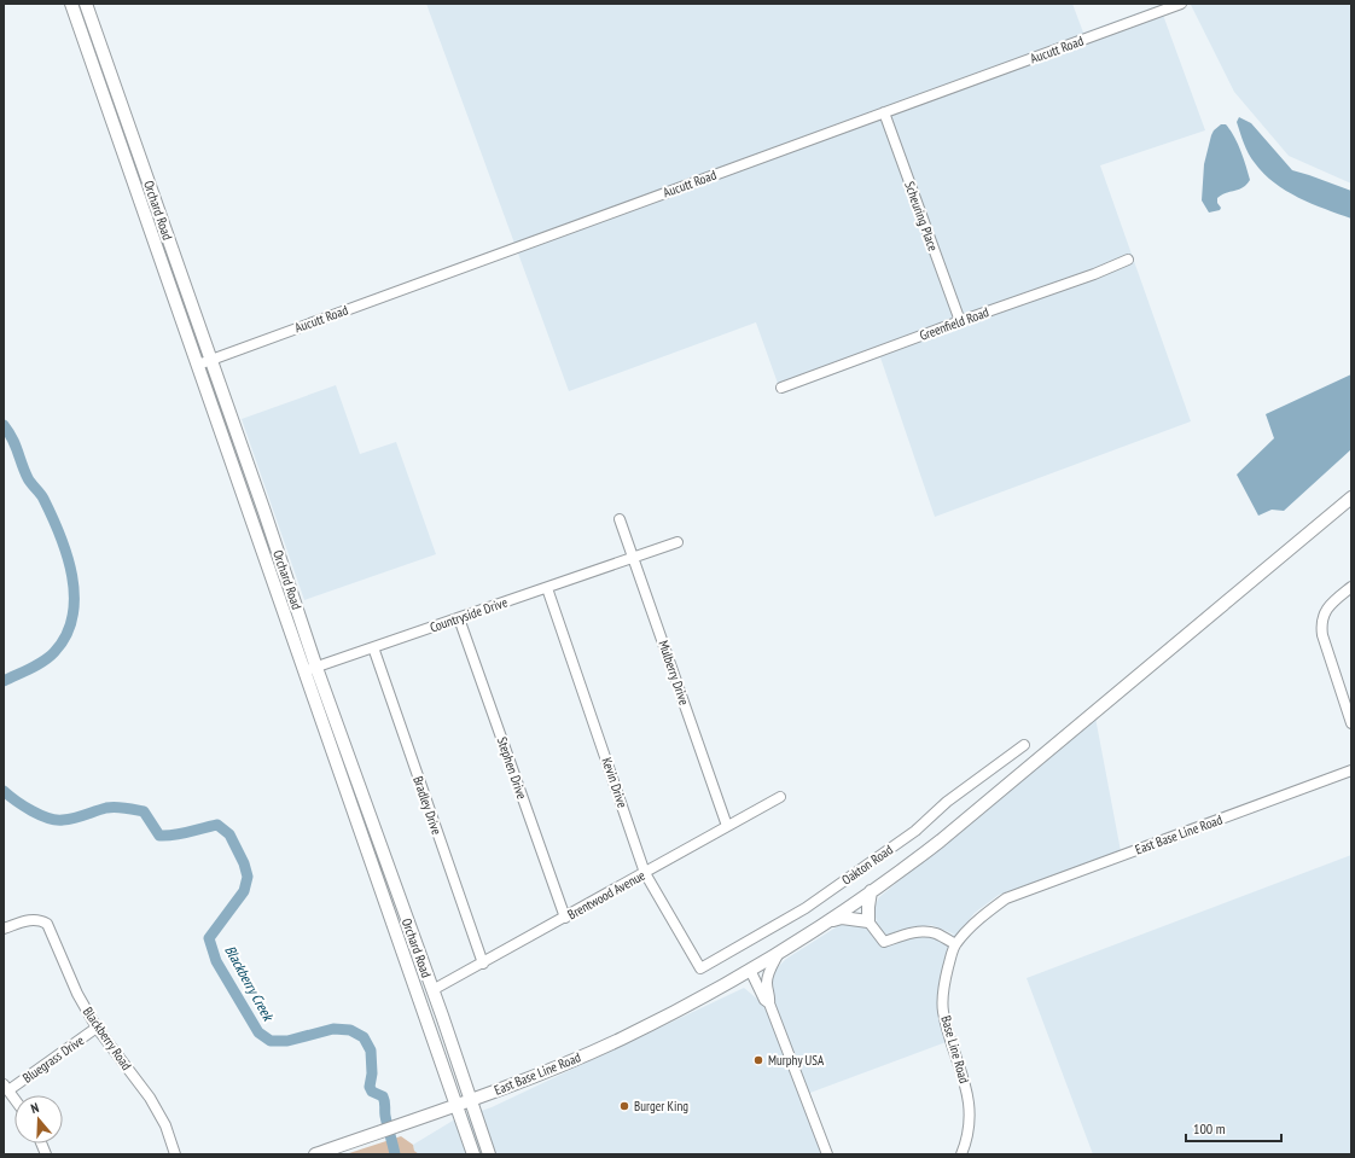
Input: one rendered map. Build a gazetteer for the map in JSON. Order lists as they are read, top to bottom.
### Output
{
  "streets": {
    "main road": ["Orchard Road", "East Base Line Road"],
    "street": [
      "Aucutt Road",
      "Scheuring Place",
      "Greenfield Road",
      "Countryside Drive",
      "Mulberry Drive",
      "Stephen Drive",
      "Kevin Drive",
      "Bradley Drive",
      "Oakton Road",
      "Brentwood Avenue",
      "Blackberry Road",
      "Base Line Road",
      "Bluegrass Drive"
    ]
  },
  "crossings": [
    ["Aucutt Road", "Orchard Road"],
    ["Aucutt Road", "Scheuring Place"],
    ["Orchard Road", "Countryside Drive"],
    ["Orchard Road", "East Base Line Road"],
    ["Orchard Road", "Brentwood Avenue"],
    ["Scheuring Place", "Greenfield Road"],
    ["Countryside Drive", "Mulberry Drive"],
    ["Countryside Drive", "Stephen Drive"],
    ["Countryside Drive", "Kevin Drive"],
    ["Countryside Drive", "Bradley Drive"],
    ["Mulberry Drive", "Brentwood Avenue"],
    ["Stephen Drive", "Brentwood Avenue"],
    ["Kevin Drive", "Oakton Road"],
    ["Kevin Drive", "Brentwood Avenue"],
    ["Bradley Drive", "Brentwood Avenue"],
    ["East Base Line Road", "Base Line Road"],
    ["Blackberry Road", "Bluegrass Drive"]
  ],
  "water": ["Blackberry Creek"],
  "places": ["Murphy USA", "Burger King"],
  "scale_bar": "100 m",
  "north": "top"
}
